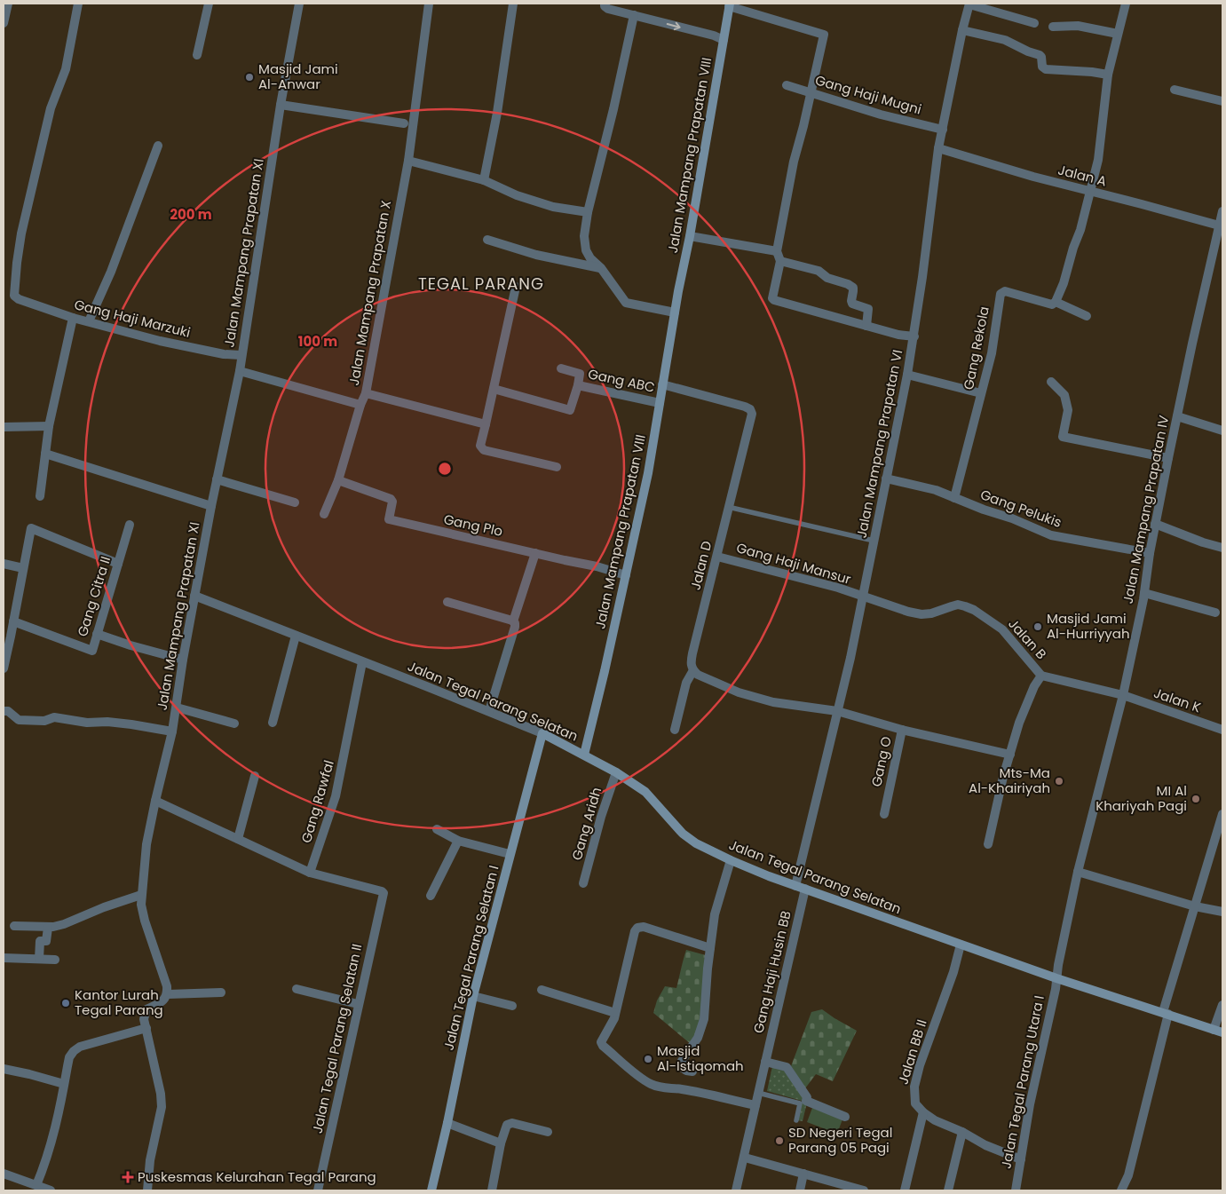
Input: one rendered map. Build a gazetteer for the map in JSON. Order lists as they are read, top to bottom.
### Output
{
  "streets": {
    "street": [
      "Gang Haji Mugni",
      "Jalan Mampang Prapatan VIII",
      "Jalan A",
      "Jalan Mampang Prapatan XI",
      "Jalan Mampang Prapatan X",
      "Gang Haji Marzuki",
      "Gang Rekola",
      "Gang ABC",
      "Jalan Mampang Prapatan VI",
      "Gang Pelukis",
      "Jalan Mampang Prapatan IV",
      "Gang Plo",
      "Gang Haji Mansur",
      "Jalan D",
      "Gang Citra II",
      "Jalan B",
      "Jalan K",
      "Jalan Tegal Parang Selatan",
      "Gang O",
      "Gang Rawfal",
      "Gang Aridh",
      "Jalan Tegal Parang Selatan I",
      "Gang Haji Husin BB",
      "Jalan Tegal Parang Selatan II",
      "Jalan BB II",
      "Jalan Tegal Parang Utara I"
    ]
  },
  "crossings": [
    ["Gang Haji Mugni", "Jalan Mampang Prapatan VI"],
    ["Jalan Mampang Prapatan VIII", "Gang ABC"],
    ["Jalan Mampang Prapatan VIII", "Gang Plo"],
    ["Jalan Mampang Prapatan VIII", "Jalan D"],
    ["Jalan Mampang Prapatan VIII", "Jalan Tegal Parang Selatan"],
    ["Jalan A", "Jalan Mampang Prapatan VI"],
    ["Jalan A", "Jalan Mampang Prapatan IV"],
    ["Jalan Mampang Prapatan XI", "Gang Haji Marzuki"],
    ["Jalan Mampang Prapatan XI", "Jalan Tegal Parang Selatan"],
    ["Jalan Mampang Prapatan X", "Gang Plo"],
    ["Gang Rekola", "Gang Pelukis"],
    ["Jalan Mampang Prapatan VI", "Gang Pelukis"],
    ["Jalan Mampang Prapatan VI", "Gang Haji Mansur"],
    ["Jalan Mampang Prapatan VI", "Jalan B"],
    ["Jalan Mampang Prapatan VI", "Jalan Tegal Parang Selatan"],
    ["Jalan Mampang Prapatan VI", "Gang O"],
    ["Gang Pelukis", "Jalan Mampang Prapatan IV"],
    ["Jalan Mampang Prapatan IV", "Jalan B"],
    ["Jalan Mampang Prapatan IV", "Jalan K"],
    ["Jalan Mampang Prapatan IV", "Jalan Tegal Parang Selatan"],
    ["Jalan Mampang Prapatan IV", "Jalan Tegal Parang Utara I"],
    ["Gang Haji Mansur", "Jalan D"],
    ["Gang Haji Mansur", "Jalan B"],
    ["Jalan B", "Jalan K"],
    ["Jalan Tegal Parang Selatan", "Gang Rawfal"],
    ["Jalan Tegal Parang Selatan", "Gang Aridh"],
    ["Jalan Tegal Parang Selatan", "Jalan Tegal Parang Selatan I"],
    ["Jalan Tegal Parang Selatan", "Gang Haji Husin BB"],
    ["Jalan Tegal Parang Selatan", "Jalan BB II"],
    ["Jalan Tegal Parang Selatan", "Jalan Tegal Parang Utara I"],
    ["Gang Rawfal", "Jalan Tegal Parang Selatan II"]
  ],
  "districts": ["TEGAL PARANG"],
  "places": {
    "other": [
      "Masjid Jami Al-Anwar",
      "Masjid Jami Al-Hurriyyah",
      "Mts-Ma Al-Khairiyah",
      "MI Al Khariyah Pagi",
      "Kantor Lurah Tegal Parang",
      "Masjid Al-Istiqomah",
      "SD Negeri Tegal Parang 05 Pagi"
    ],
    "health": ["Puskesmas Kelurahan Tegal Parang"]
  },
  "rings": ["200 m", "100 m"]
}
